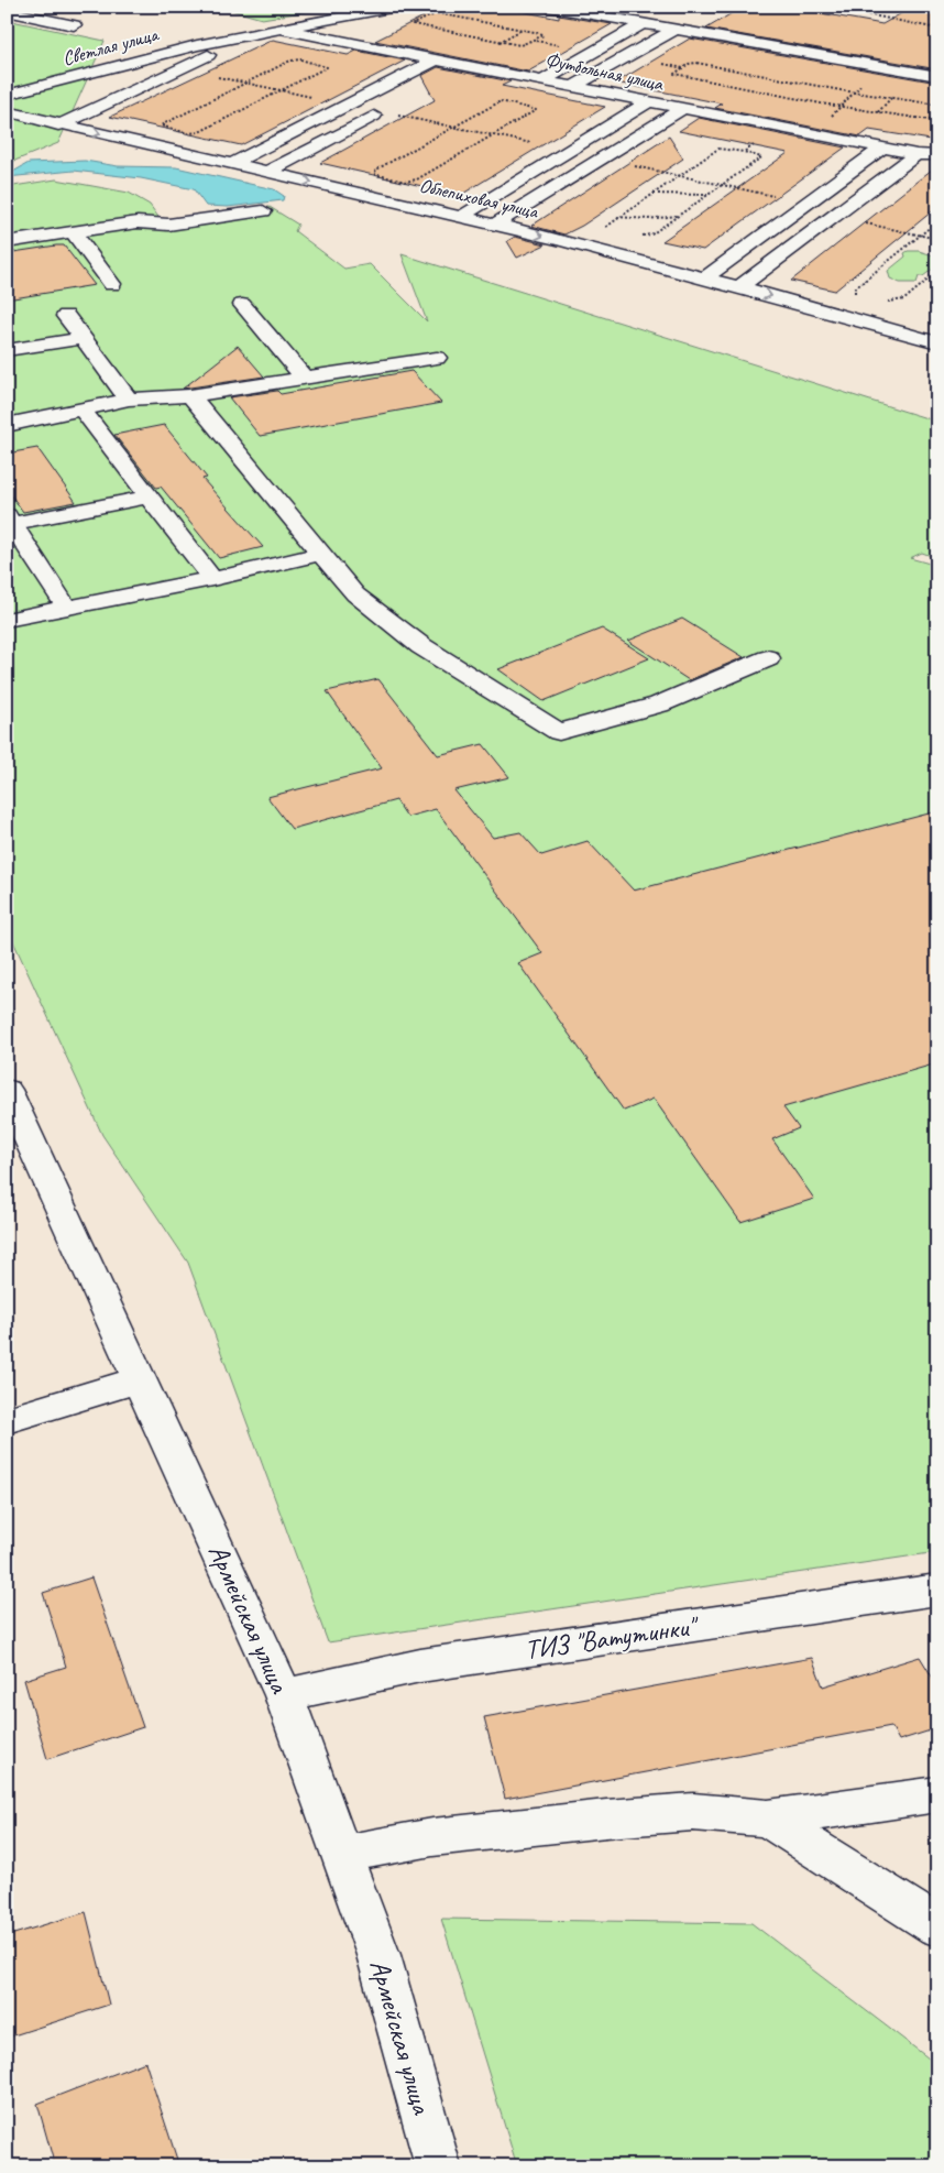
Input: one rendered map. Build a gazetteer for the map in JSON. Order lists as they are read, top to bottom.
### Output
{
  "streets": {
    "street": [
      "Светлая улица",
      "Футбольная улица",
      "Облепиховая улица",
      "Армейская улица",
      "ТИЗ \"Ватутинки\""
    ]
  },
  "crossings": [
    ["Армейская улица", "ТИЗ \"Ватутинки\""]
  ]
}
